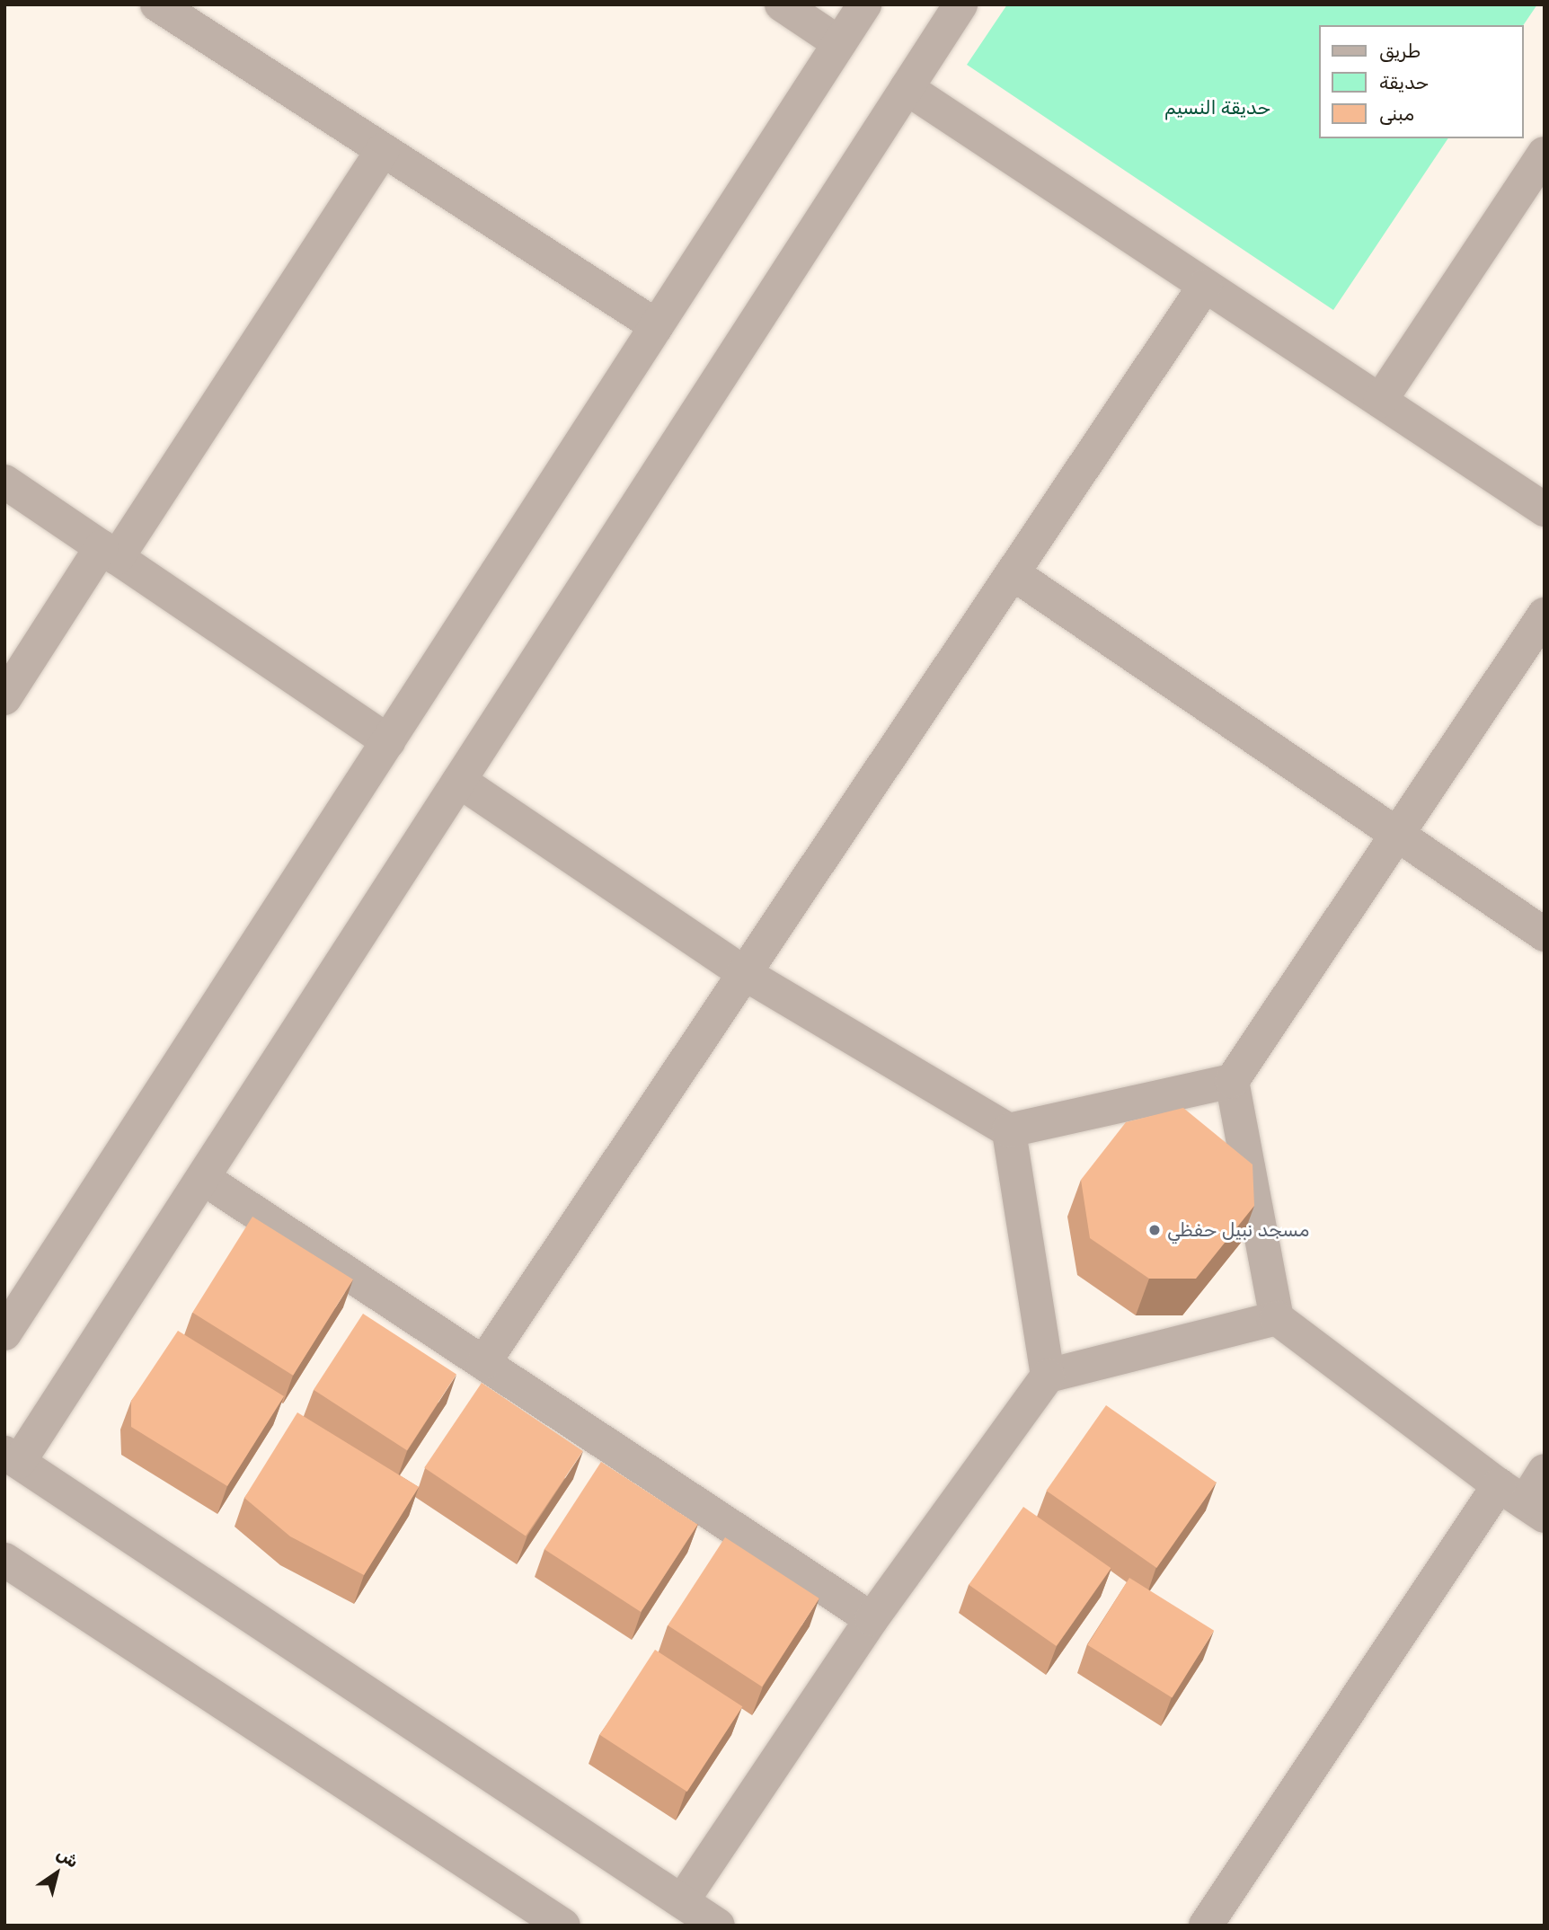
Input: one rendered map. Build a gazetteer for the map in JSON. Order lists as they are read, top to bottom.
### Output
{
  "parks": ["حدیقة النسیم"],
  "places": ["مسجد نبيل حفظي"],
  "legend": ["طريق", "حديقة", "مبنى"],
  "north": "top right"
}
